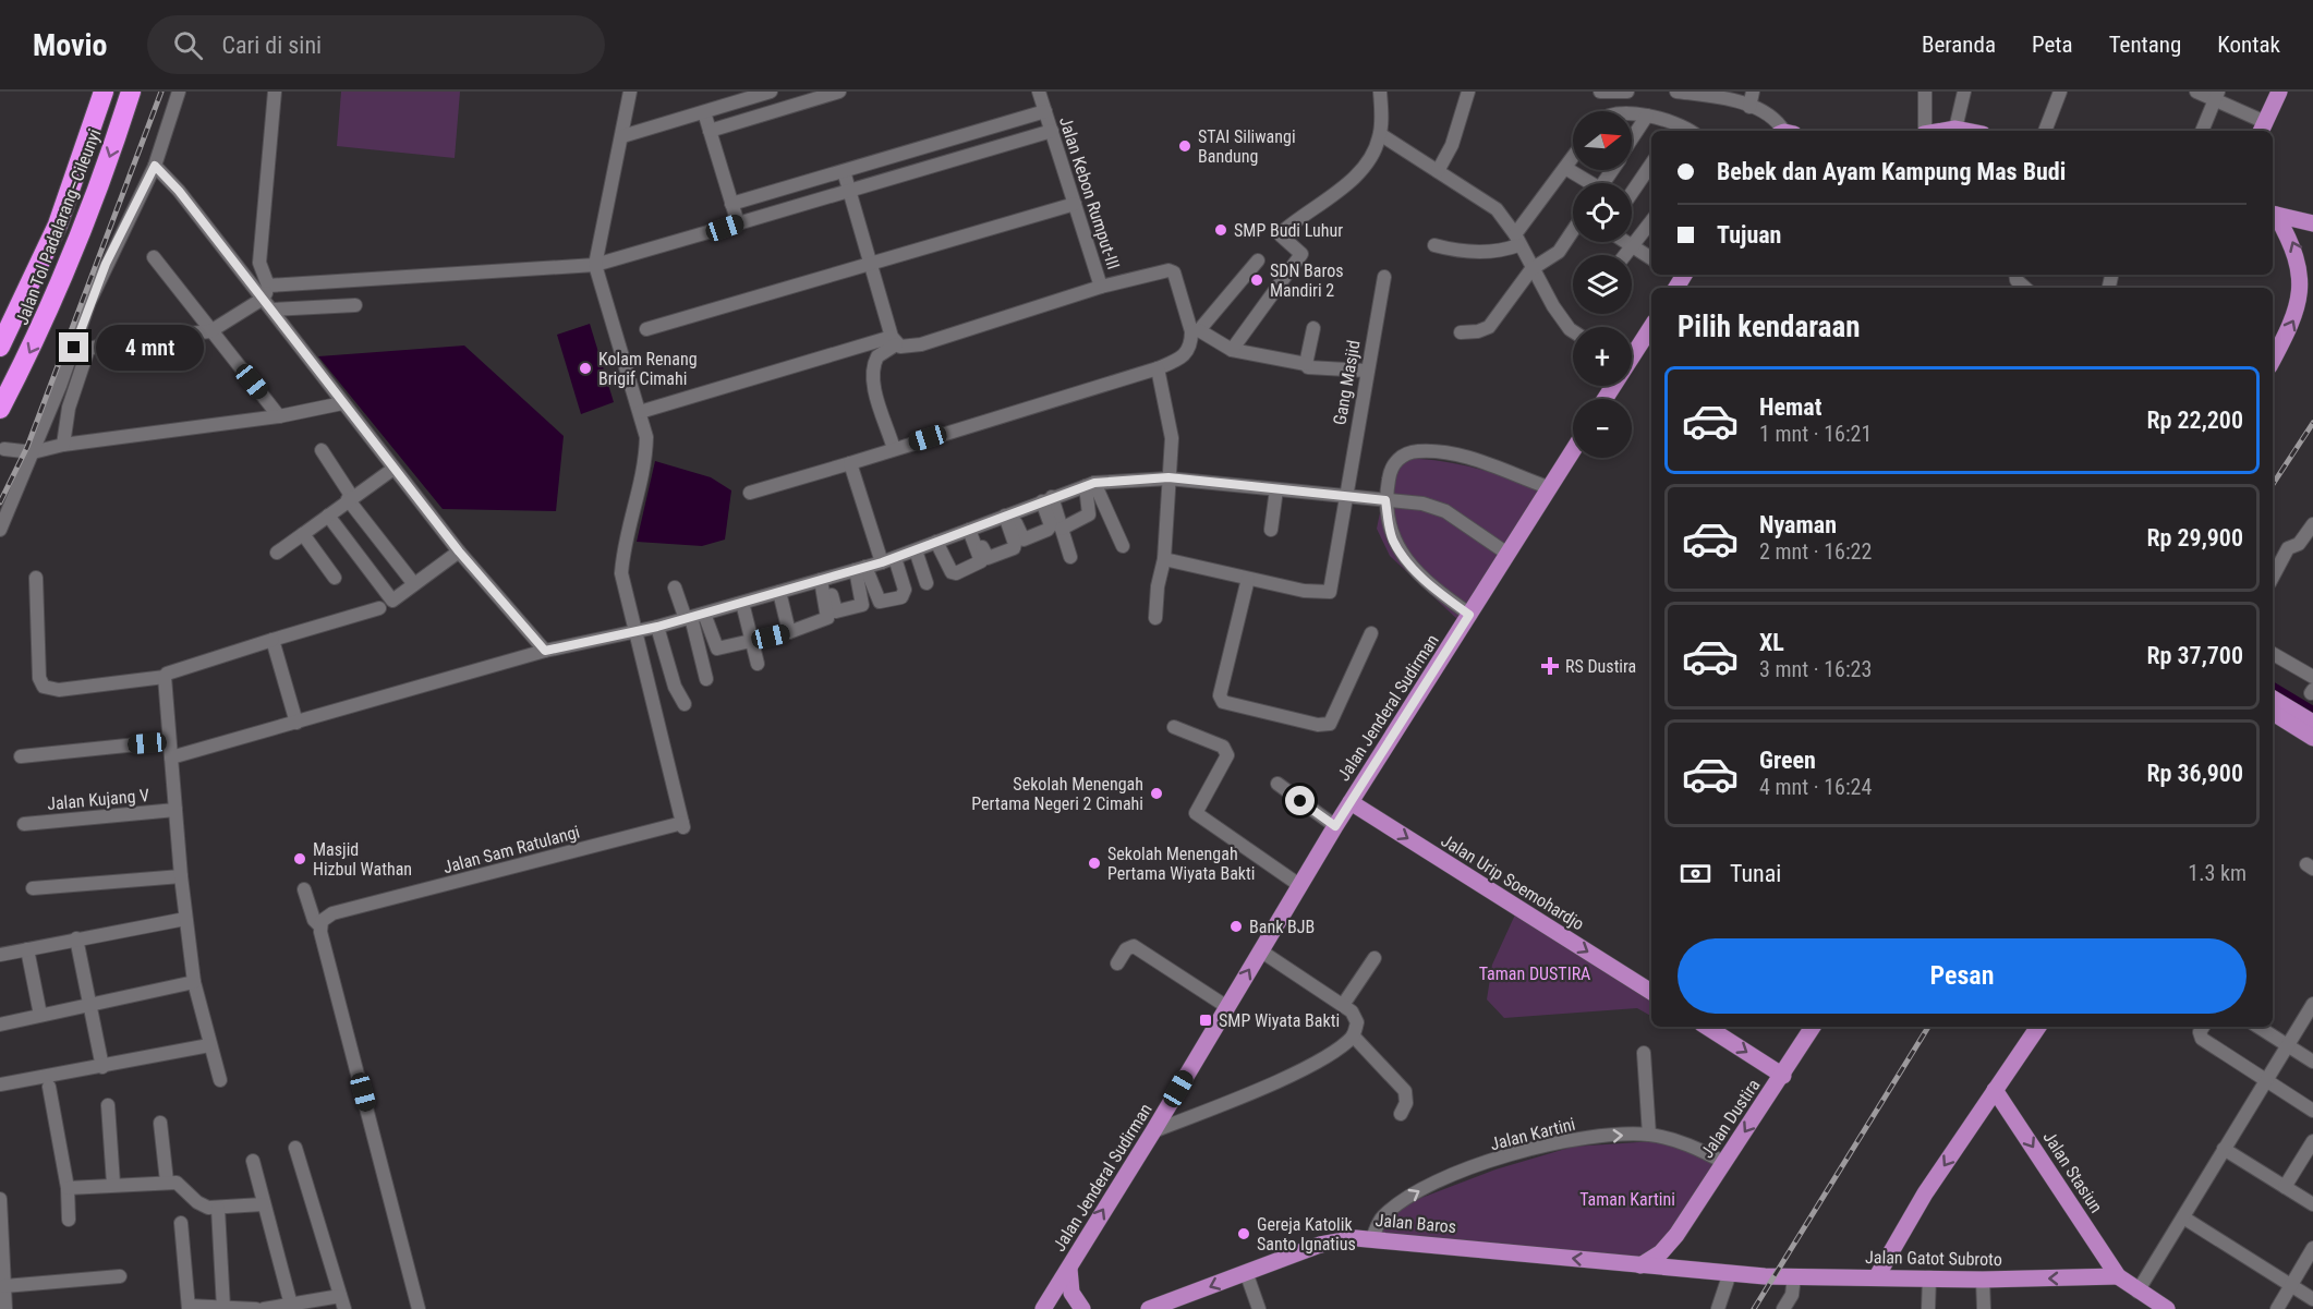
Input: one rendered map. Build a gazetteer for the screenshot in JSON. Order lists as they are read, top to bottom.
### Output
{
  "streets": {
    "highway": ["Jalan Tol Padalarang–Cileunyi"],
    "main road": [
      "Jalan Jenderal Sudirman",
      "Jalan Urip Soemohardjo",
      "Jalan Dustira",
      "Jalan Stasiun",
      "Jalan Baros",
      "Jalan Gatot Subroto"
    ],
    "street": [
      "Jalan Kebon Rumput-III",
      "Gang Masjid",
      "Jalan Kujang V",
      "Jalan Sam Ratulangi",
      "Jalan Kartini"
    ]
  },
  "crossings": [
    ["Jalan Jenderal Sudirman", "Jalan Urip Soemohardjo"],
    ["Jalan Dustira", "Jalan Kartini"],
    ["Jalan Dustira", "Jalan Baros"],
    ["Jalan Kartini", "Jalan Baros"],
    ["Jalan Stasiun", "Jalan Gatot Subroto"],
    ["Jalan Baros", "Jalan Gatot Subroto"]
  ],
  "one_way": [
    "Jalan Urip Soemohardjo",
    "Jalan Dustira",
    "Jalan Kartini",
    "Jalan Stasiun",
    "Jalan Baros"
  ],
  "parks": ["Taman DUSTIRA", "Taman Kartini"],
  "places": {
    "other": [
      "STAI Siliwangi Bandung",
      "SMP Budi Luhur",
      "SDN Baros Mandiri 2",
      "Kolam Renang Brigif Cimahi",
      "Sekolah Menengah Pertama Negeri 2 Cimahi",
      "Masjid Hizbul Wathan",
      "Sekolah Menengah Pertama Wiyata Bakti",
      "Bank BJB",
      "Gereja Katolik Santo Ignatius"
    ],
    "health": ["RS Dustira"],
    "transit": ["SMP Wiyata Bakti"]
  },
  "north": "right",
  "page": {
    "header": "Movio",
    "search": "Cari di sini",
    "nav": [
      "Beranda",
      "Peta",
      "Tentang",
      "Kontak"
    ],
    "map_buttons": ["+", "−"],
    "banner": ["Bebek dan Ayam Kampung Mas Budi", "Tujuan"],
    "heading": "Pilih kendaraan",
    "bubble": "4 mnt",
    "list": [
      {
        "name": "Hemat",
        "note": "1 mnt · 16:21",
        "value": "Rp 22,200"
      },
      {
        "name": "Nyaman",
        "note": "2 mnt · 16:22",
        "value": "Rp 29,900"
      },
      {
        "name": "XL",
        "note": "3 mnt · 16:23",
        "value": "Rp 37,700"
      },
      {
        "name": "Green",
        "note": "4 mnt · 16:24",
        "value": "Rp 36,900"
      }
    ],
    "pay": ["Tunai", "1.3 km"],
    "buttons": "Pesan"
  }
}
